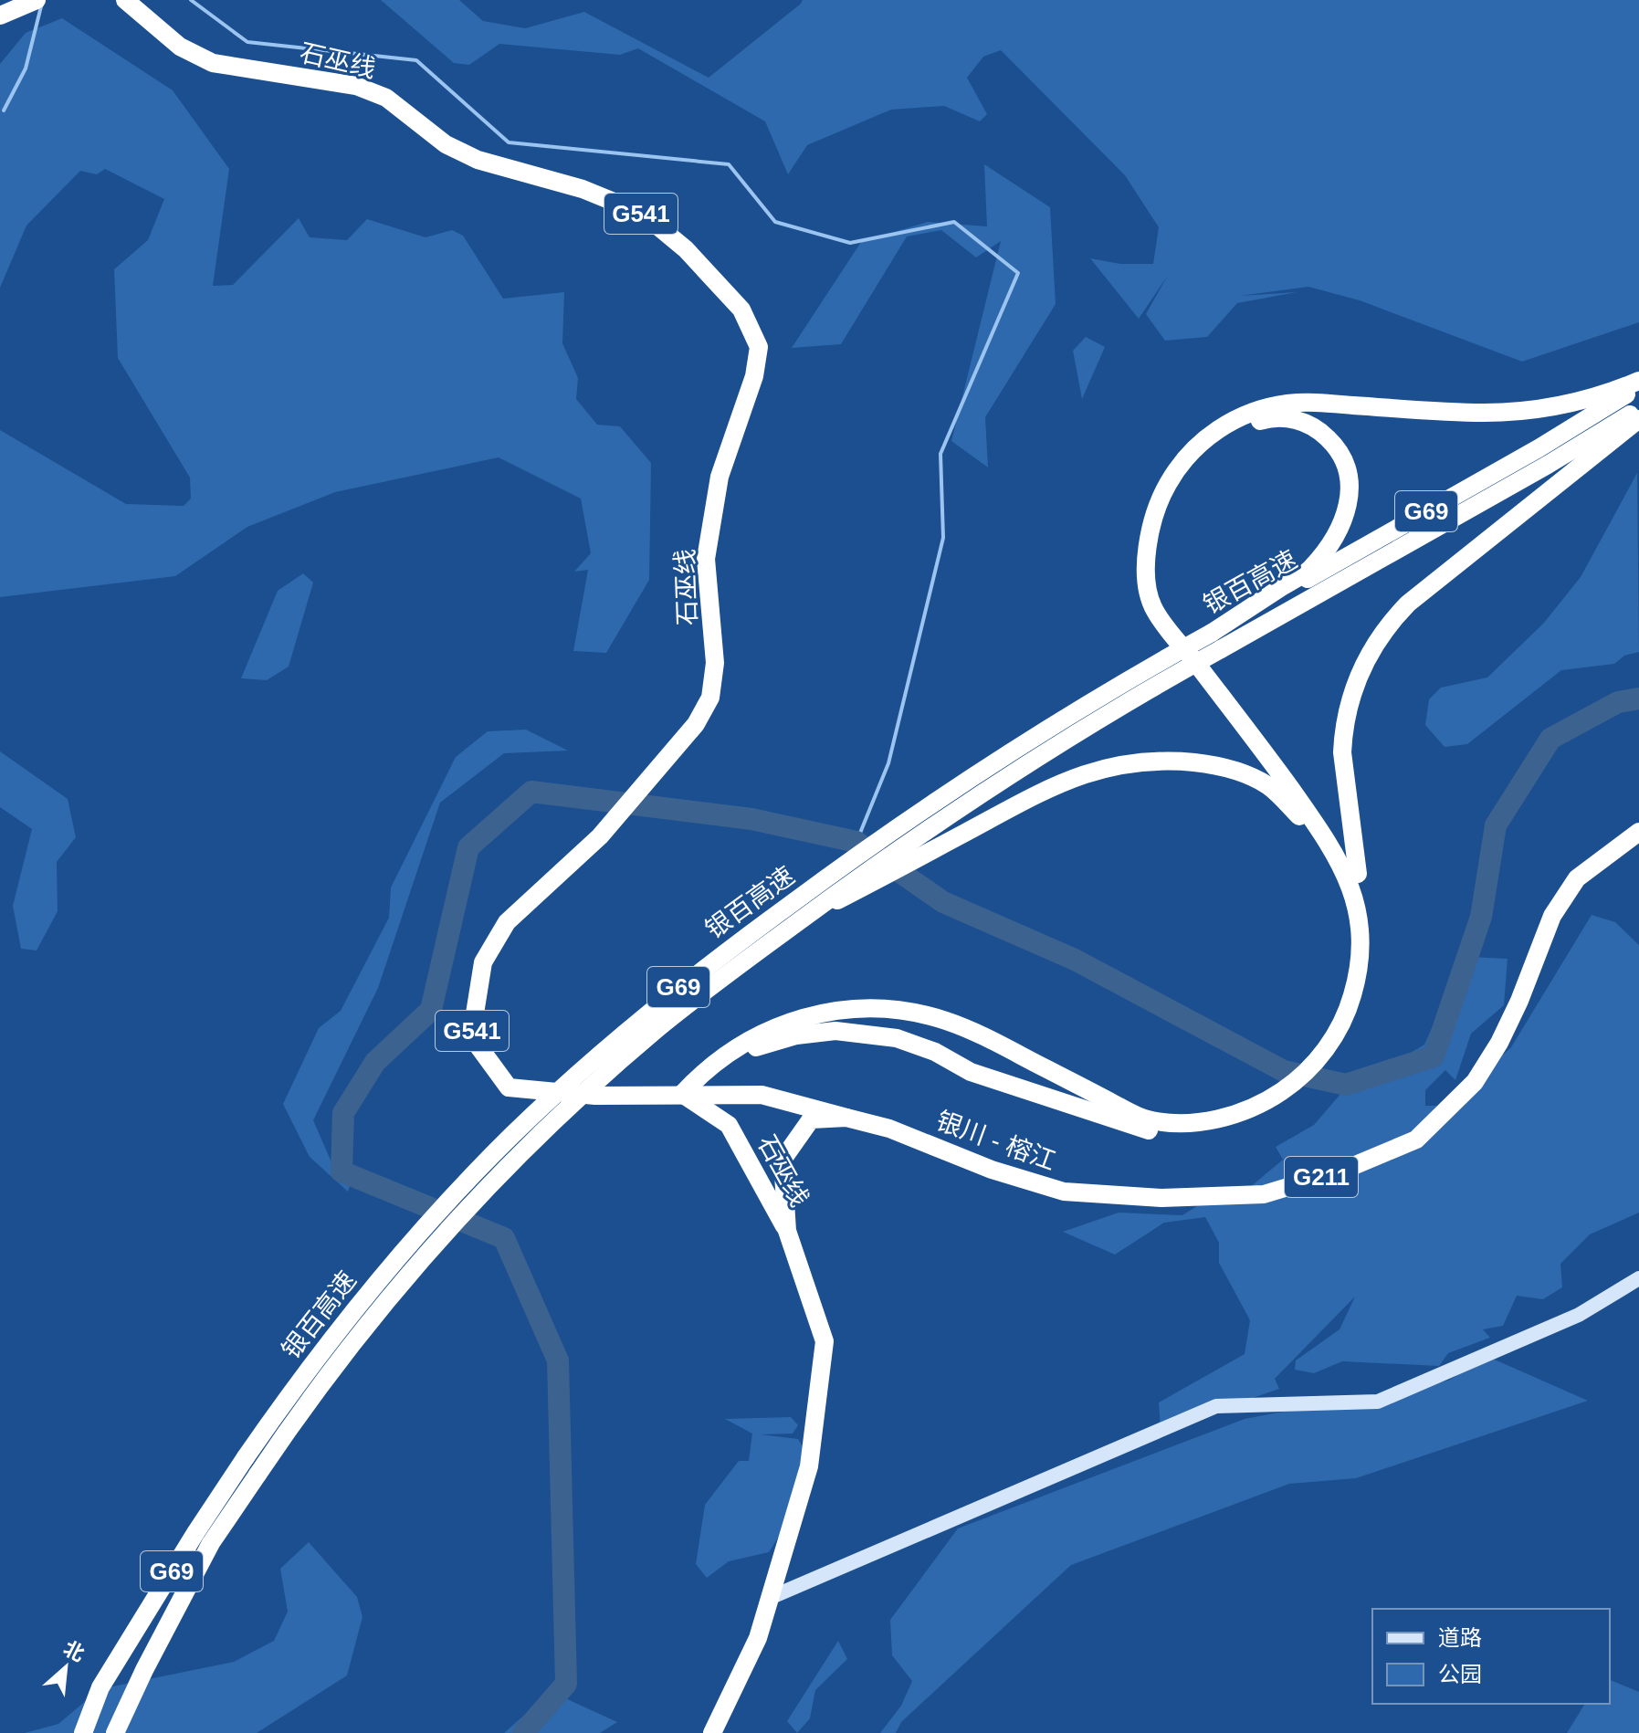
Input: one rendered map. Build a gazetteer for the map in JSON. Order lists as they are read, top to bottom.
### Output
{
  "streets": {
    "highway": [
      "石巫线",
      "G541",
      "G69",
      "银百高速",
      "银川 - 榕江",
      "G211"
    ]
  },
  "crossings": [
    ["石巫线", "银川 - 榕江"]
  ],
  "legend": ["道路", "公园"],
  "north": "top right"
}
